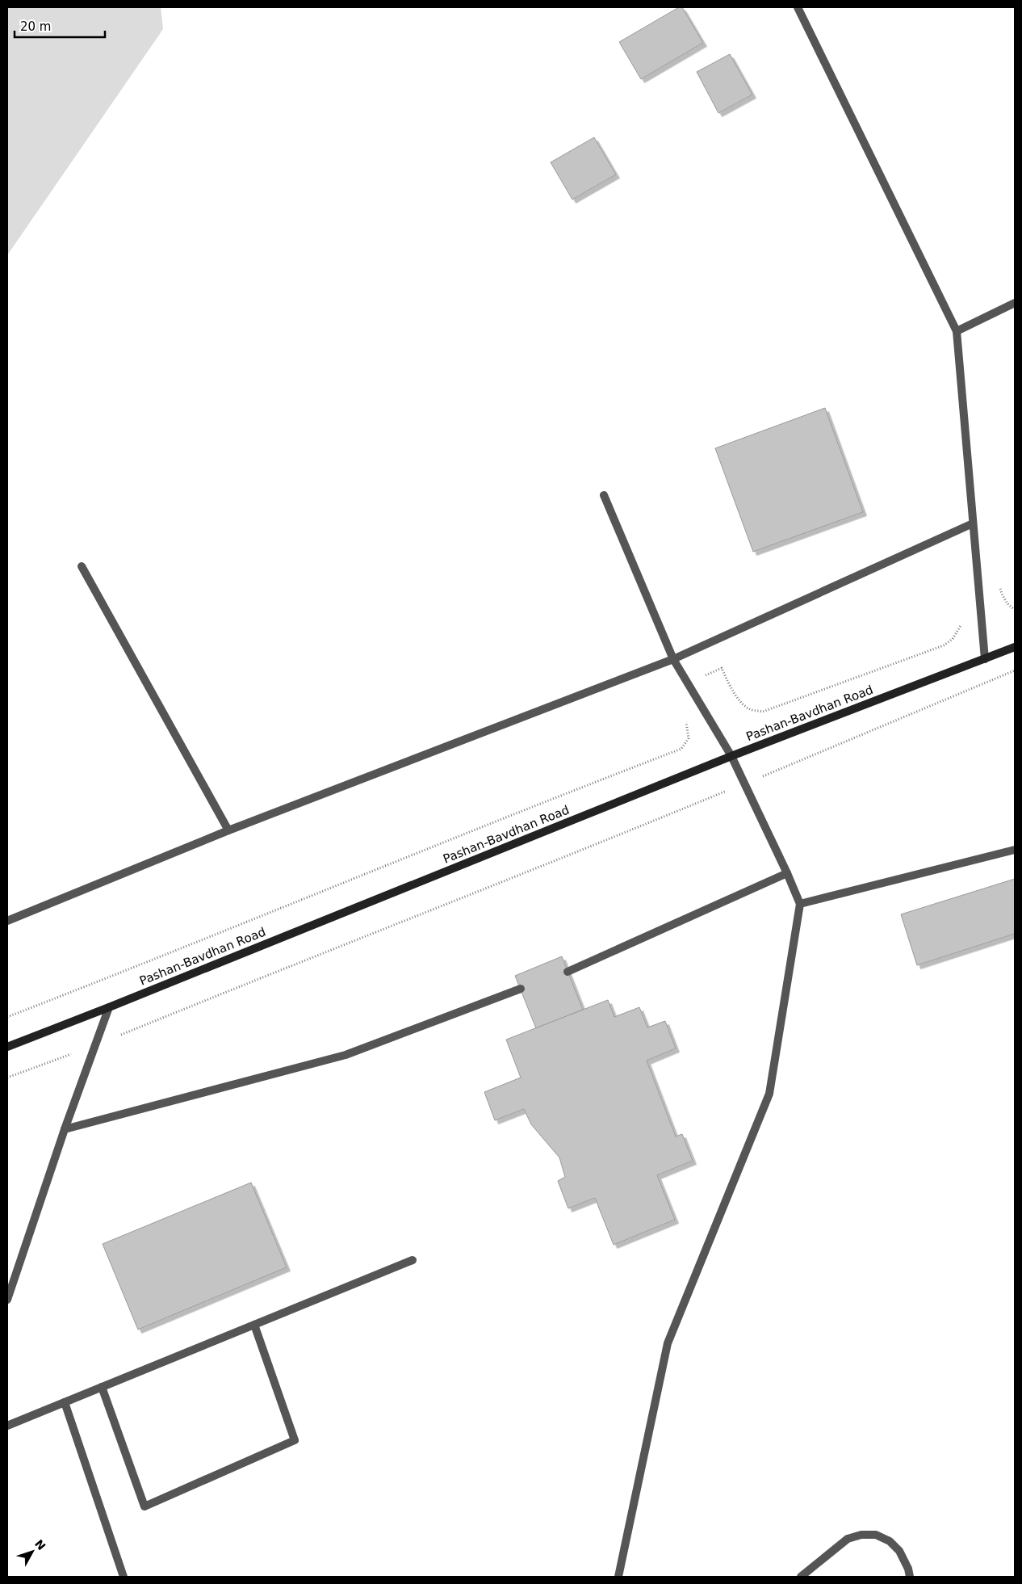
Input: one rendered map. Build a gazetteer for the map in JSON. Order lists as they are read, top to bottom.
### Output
{
  "streets": {
    "main road": ["Pashan-Bavdhan Road"]
  },
  "scale_bar": "20 m",
  "north": "top right"
}
